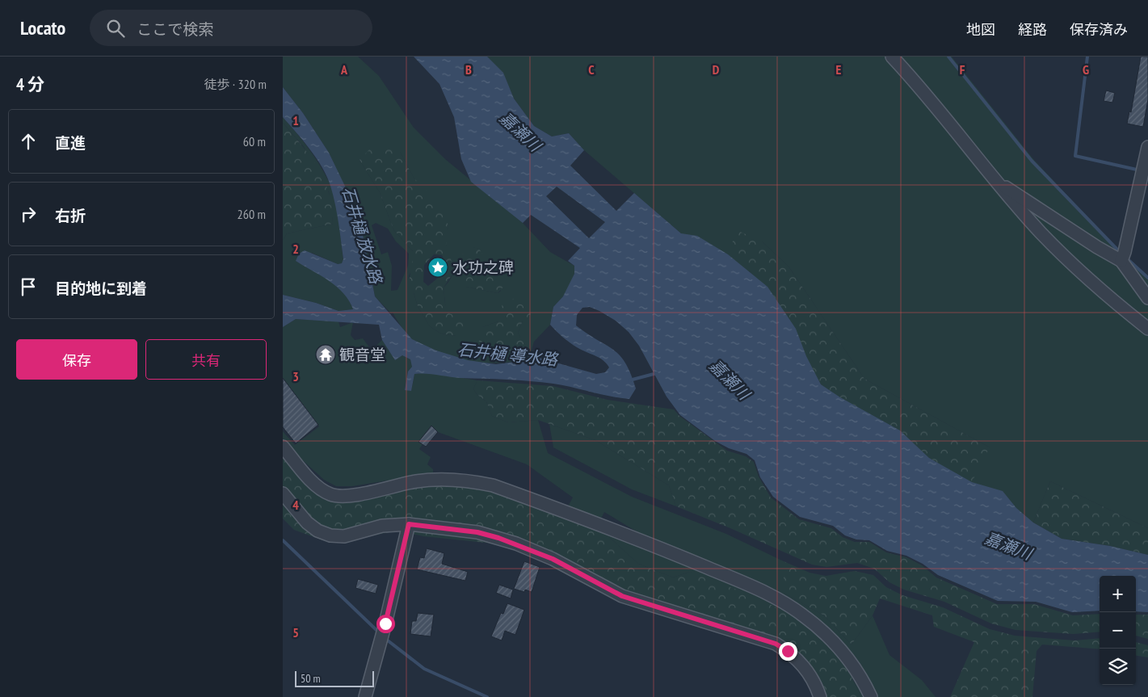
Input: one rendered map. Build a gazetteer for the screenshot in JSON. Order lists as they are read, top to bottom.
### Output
{
  "water": ["嘉瀬川", "石井樋 放水路", "石井樋 導水路"],
  "places": {
    "place": ["水功之碑"],
    "temple": ["観音堂"]
  },
  "scale_bar": "50 m",
  "page": {
    "header": "Locato",
    "search": "ここで検索",
    "nav": ["地図", "経路", "保存済み"],
    "heading": ["4 分", "徒歩 · 320 m"],
    "list": [
      ["直進", "60 m"],
      ["右折", "260 m"],
      "目的地に到着"
    ],
    "buttons": ["保存", "共有"],
    "map_buttons": ["+", "−"],
    "scale": "50 m"
  },
  "grid": {
    "columns": [
      "A",
      "B",
      "C",
      "D",
      "E",
      "F",
      "G"
    ],
    "rows": [
      "1",
      "2",
      "3",
      "4",
      "5"
    ]
  }
}
